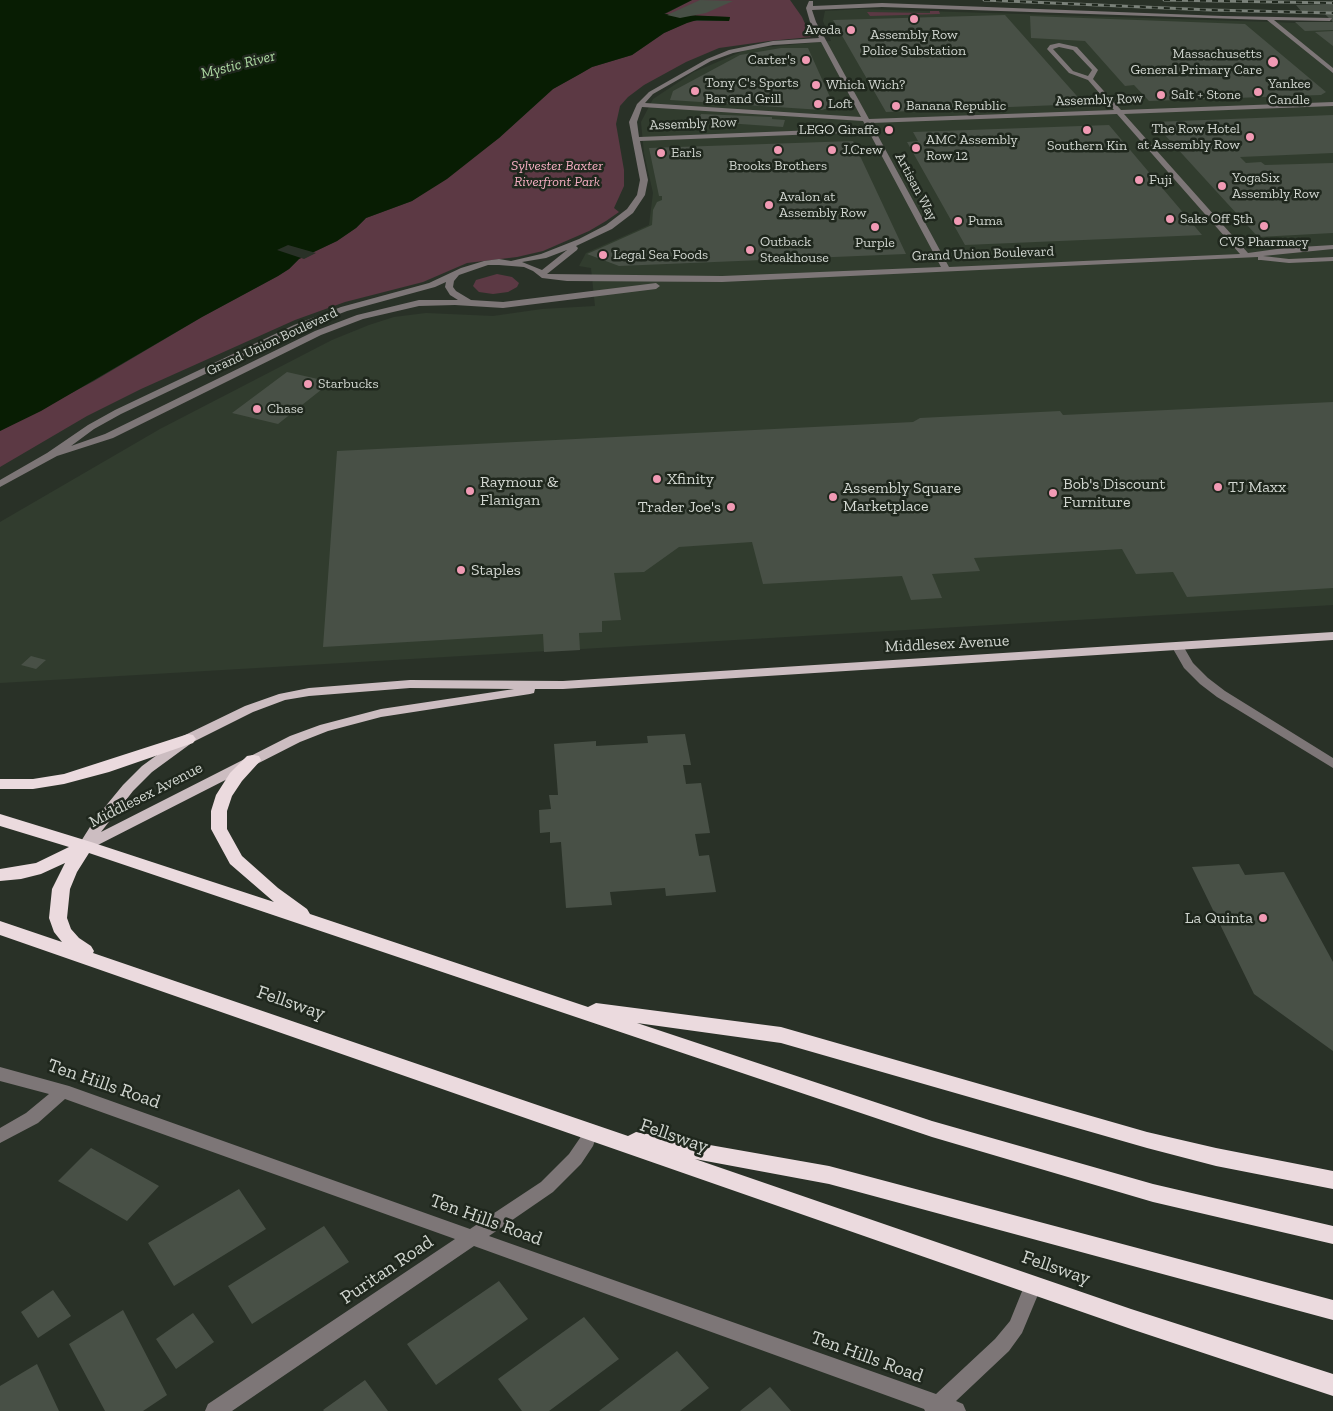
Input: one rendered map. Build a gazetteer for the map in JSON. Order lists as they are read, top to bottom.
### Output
{
  "streets": {
    "highway": ["Fellsway"],
    "main road": ["Middlesex Avenue"],
    "street": [
      "Assembly Row",
      "Artisan Way",
      "Grand Union Boulevard",
      "Ten Hills Road",
      "Puritan Road"
    ]
  },
  "crossings": [
    ["Assembly Row", "Artisan Way"],
    ["Artisan Way", "Grand Union Boulevard"],
    ["Fellsway", "Puritan Road"],
    ["Ten Hills Road", "Puritan Road"]
  ],
  "water": ["Mystic River"],
  "parks": ["Sylvester Baxter Riverfront Park"],
  "places": [
    "Assembly Row Police Substation",
    "Aveda",
    "Carter's",
    "Massachusetts General Primary Care",
    "Which Wich?",
    "Tony C's Sports Bar and Grill",
    "Yankee Candle",
    "Salt + Stone",
    "Loft",
    "Banana Republic",
    "LEGO Giraffe",
    "Southern Kin",
    "The Row Hotel at Assembly Row",
    "AMC Assembly Row 12",
    "Brooks Brothers",
    "J.Crew",
    "Earls",
    "Fuji",
    "YogaSix Assembly Row",
    "Avalon at Assembly Row",
    "Saks Off 5th",
    "Puma",
    "CVS Pharmacy",
    "Purple",
    "Outback Steakhouse",
    "Legal Sea Foods",
    "Starbucks",
    "Chase",
    "Xfinity",
    "TJ Maxx",
    "Raymour & Flanigan",
    "Bob's Discount Furniture",
    "Assembly Square Marketplace",
    "Trader Joe's",
    "Staples",
    "La Quinta"
  ]
}
